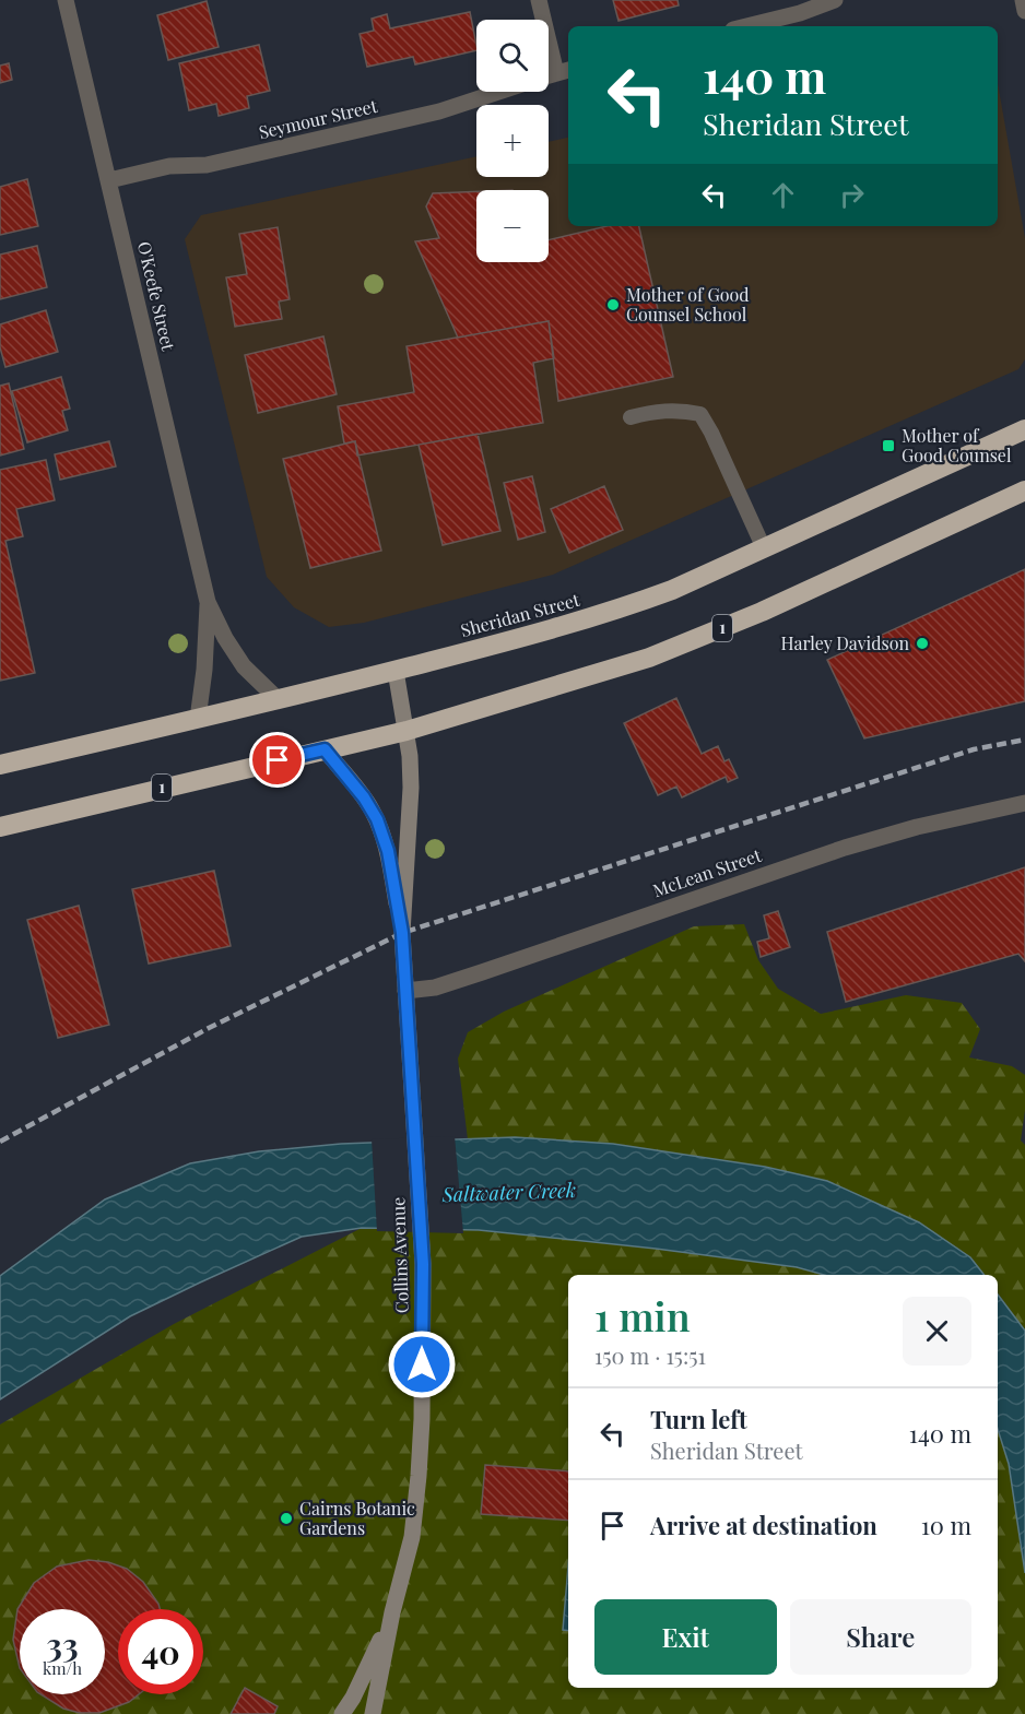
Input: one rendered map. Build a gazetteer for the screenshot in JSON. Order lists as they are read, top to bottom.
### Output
{
  "streets": {
    "highway": ["Sheridan Street", "1"],
    "street": [
      "Seymour Street",
      "O'Keefe Street",
      "McLean Street",
      "Collins Avenue"
    ]
  },
  "crossings": [
    ["Seymour Street", "O'Keefe Street"],
    ["O'Keefe Street", "Sheridan Street"],
    ["Sheridan Street", "Collins Avenue"],
    ["1", "Collins Avenue"],
    ["McLean Street", "Collins Avenue"]
  ],
  "water": ["Saltwater Creek"],
  "places": {
    "other": ["Mother of Good Counsel School", "Harley Davidson", "Cairns Botanic Gardens"],
    "transit": ["Mother of Good Counsel"]
  },
  "page": {
    "map_buttons": ["+", "−"],
    "turn": ["140 m", "Sheridan Street"],
    "heading": ["1 min", "150 m · 15:51"],
    "list": [
      {
        "name": "Turn left",
        "note": "Sheridan Street",
        "value": "140 m"
      },
      {
        "name": "Arrive at destination",
        "value": "10 m"
      }
    ],
    "buttons": ["Exit", "Share"],
    "speed": "33 km/h",
    "limit": "40"
  }
}
